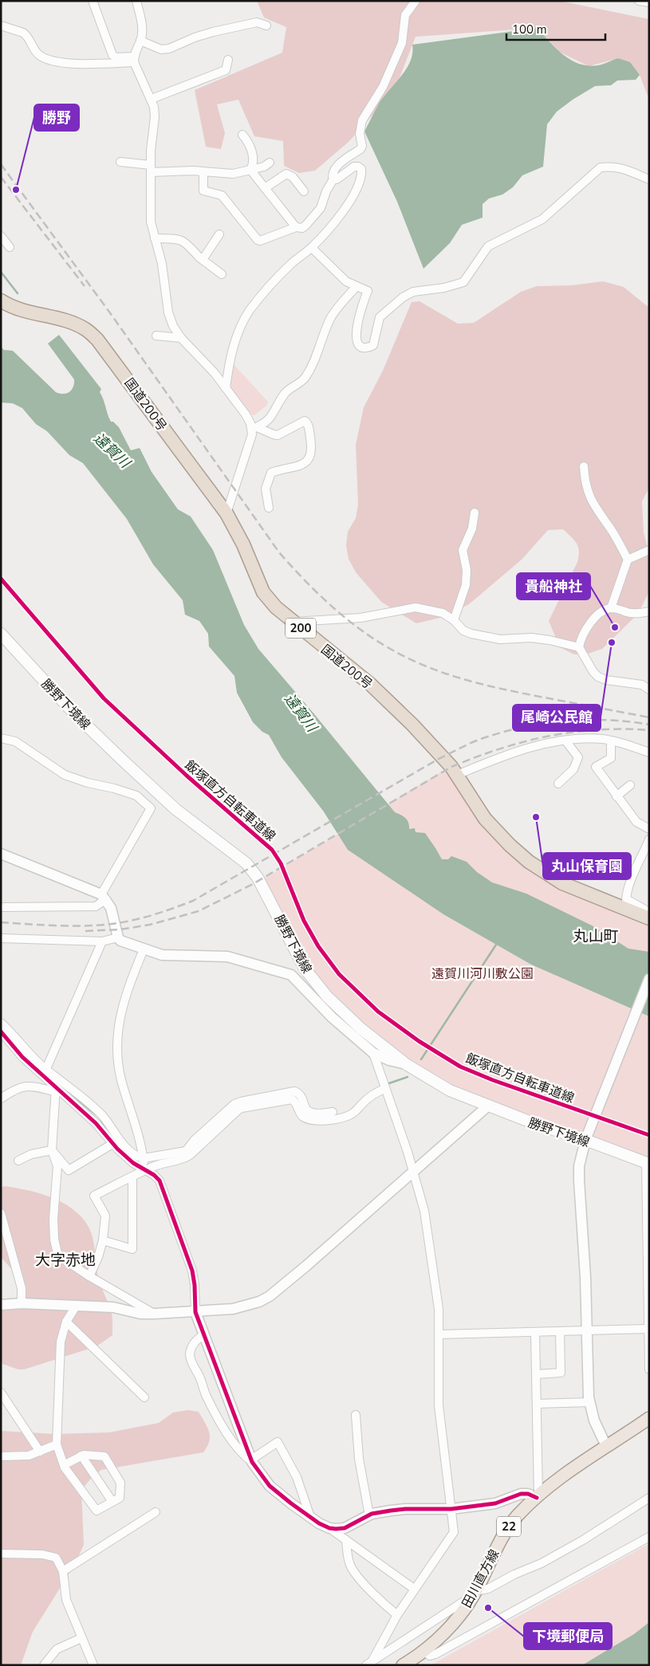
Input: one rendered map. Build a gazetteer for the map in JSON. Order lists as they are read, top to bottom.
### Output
{
  "streets": {
    "highway": ["国道200号", "200"],
    "main road": ["勝野下境線", "22", "田川直方線"],
    "cycle path": ["飯塚直方自転車道線"]
  },
  "districts": ["丸山町", "大字赤地"],
  "water": ["遠賀川"],
  "parks": ["遠賀川河川敷公園"],
  "places": [
    "勝野",
    "貴船神社",
    "尾崎公民館",
    "丸山保育園",
    "下境郵便局"
  ],
  "scale_bar": "100 m"
}
